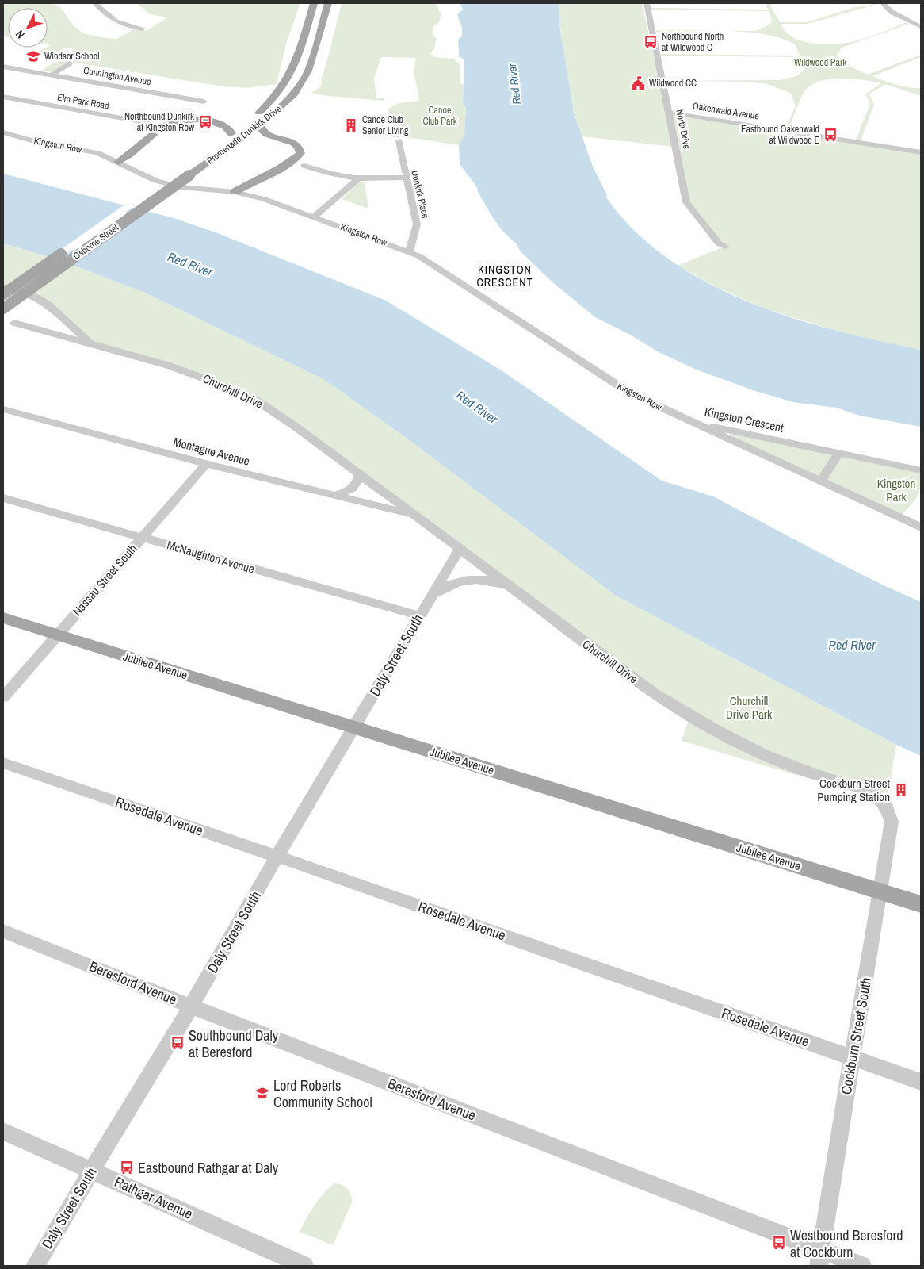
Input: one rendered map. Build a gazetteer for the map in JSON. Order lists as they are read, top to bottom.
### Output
{
  "streets": {
    "main road": ["Promenade Dunkirk Drive", "Osborne Street", "Jubilee Avenue"],
    "street": [
      "Cunnington Avenue",
      "Elm Park Road",
      "Oakenwald Avenue",
      "North Drive",
      "Kingston Row",
      "Dunkirk Place",
      "Churchill Drive",
      "Kingston Crescent",
      "Montague Avenue",
      "McNaughton Avenue",
      "Nassau Street South",
      "Daly Street South",
      "Rosedale Avenue",
      "Beresford Avenue",
      "Cockburn Street South",
      "Rathgar Avenue"
    ]
  },
  "crossings": [
    ["Oakenwald Avenue", "North Drive"],
    ["Promenade Dunkirk Drive", "Osborne Street"],
    ["Kingston Row", "Dunkirk Place"],
    ["Kingston Row", "Kingston Crescent"],
    ["Churchill Drive", "Montague Avenue"],
    ["Churchill Drive", "Daly Street South"],
    ["Churchill Drive", "Cockburn Street South"],
    ["Montague Avenue", "Nassau Street South"],
    ["McNaughton Avenue", "Nassau Street South"],
    ["McNaughton Avenue", "Daly Street South"],
    ["Nassau Street South", "Jubilee Avenue"],
    ["Daly Street South", "Jubilee Avenue"],
    ["Daly Street South", "Rosedale Avenue"],
    ["Daly Street South", "Beresford Avenue"],
    ["Daly Street South", "Rathgar Avenue"],
    ["Jubilee Avenue", "Cockburn Street South"],
    ["Rosedale Avenue", "Cockburn Street South"],
    ["Beresford Avenue", "Cockburn Street South"]
  ],
  "districts": ["KINGSTON CRESCENT"],
  "water": ["Red River"],
  "parks": [
    "Wildwood Park",
    "Canoe Club Park",
    "Kingston Park",
    "Churchill Drive Park"
  ],
  "places": {
    "bus stop": [
      "Northbound North at Wildwood C",
      "Northbound Dunkirk at Kingston Row",
      "Eastbound Oakenwald at Wildwood E",
      "Southbound Daly at Beresford",
      "Eastbound Rathgar at Daly",
      "Westbound Beresford at Cockburn"
    ],
    "school or university": ["Windsor School", "Lord Roberts Community School"],
    "public building": ["Wildwood CC"],
    "building": ["Canoe Club Senior Living", "Cockburn Street Pumping Station"]
  },
  "north": "bottom left"
}
